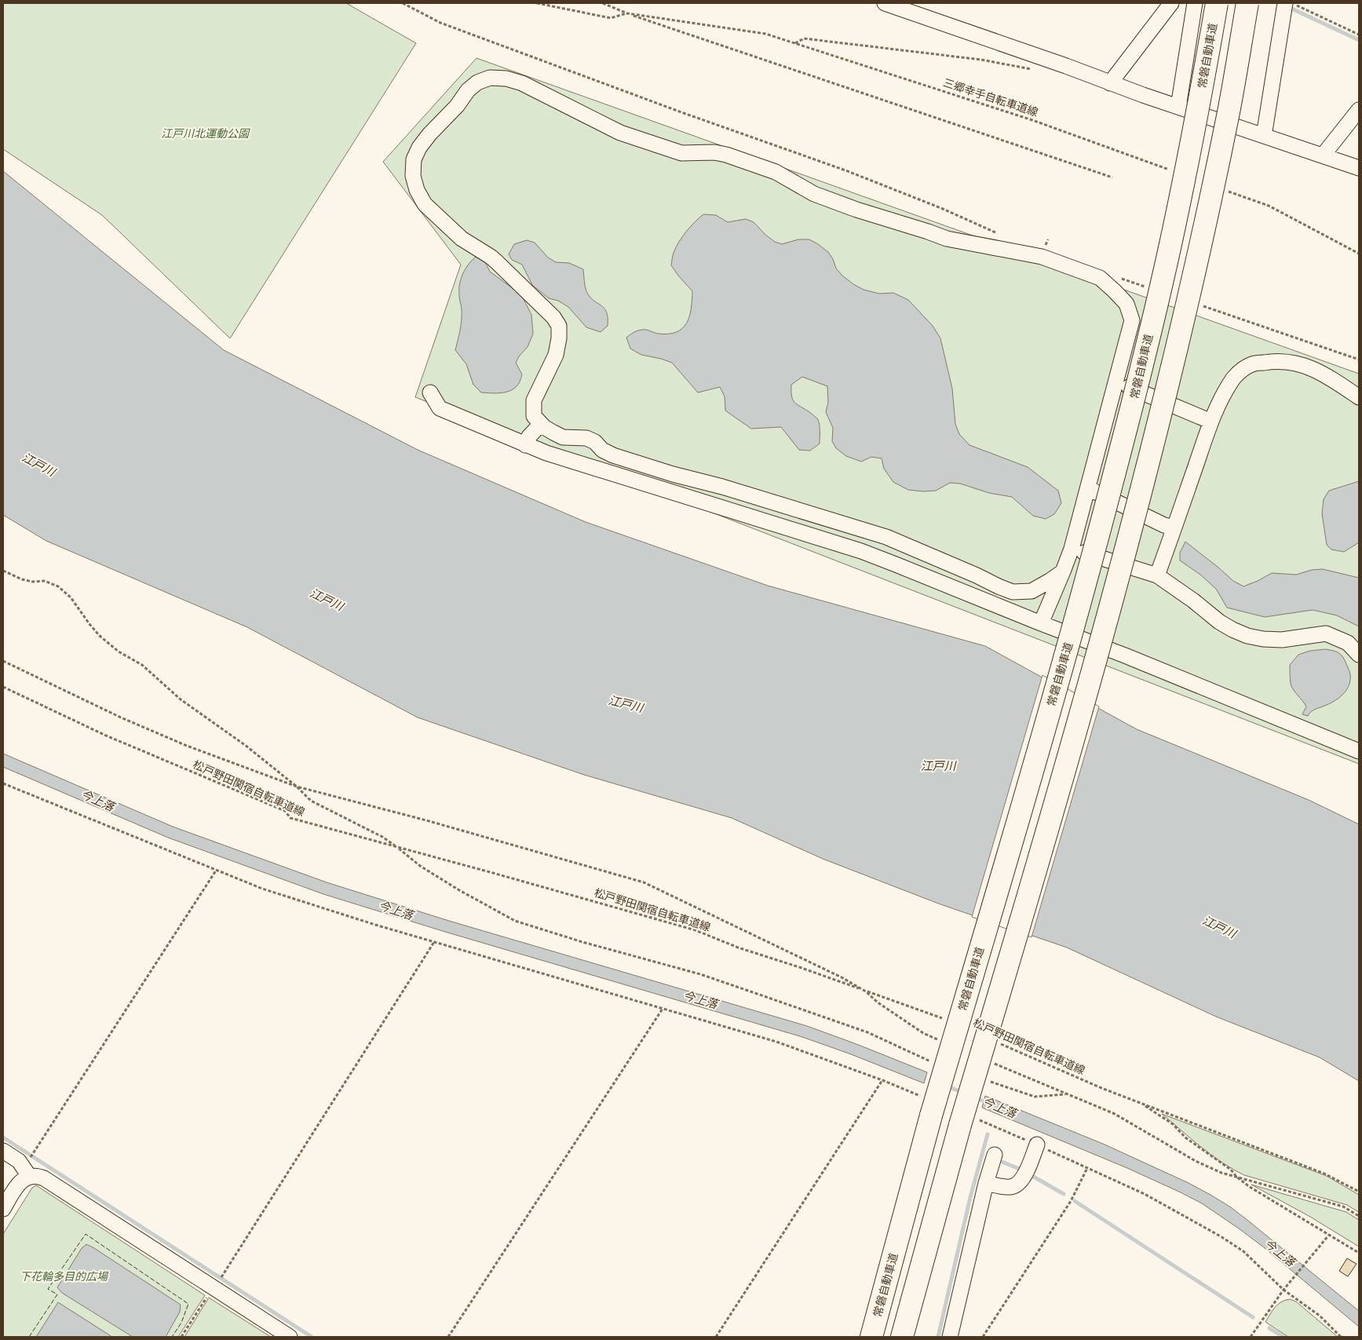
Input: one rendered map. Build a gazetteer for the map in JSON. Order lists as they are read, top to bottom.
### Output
{
  "streets": {
    "highway": ["常磐自動車道"],
    "path": ["三郷幸手自転車道線", "松戸野田関宿自転車道線"]
  },
  "water": ["江戸川", "今上落"],
  "parks": ["江戸川北運動公園", "下花輪多目的広場"]
}
